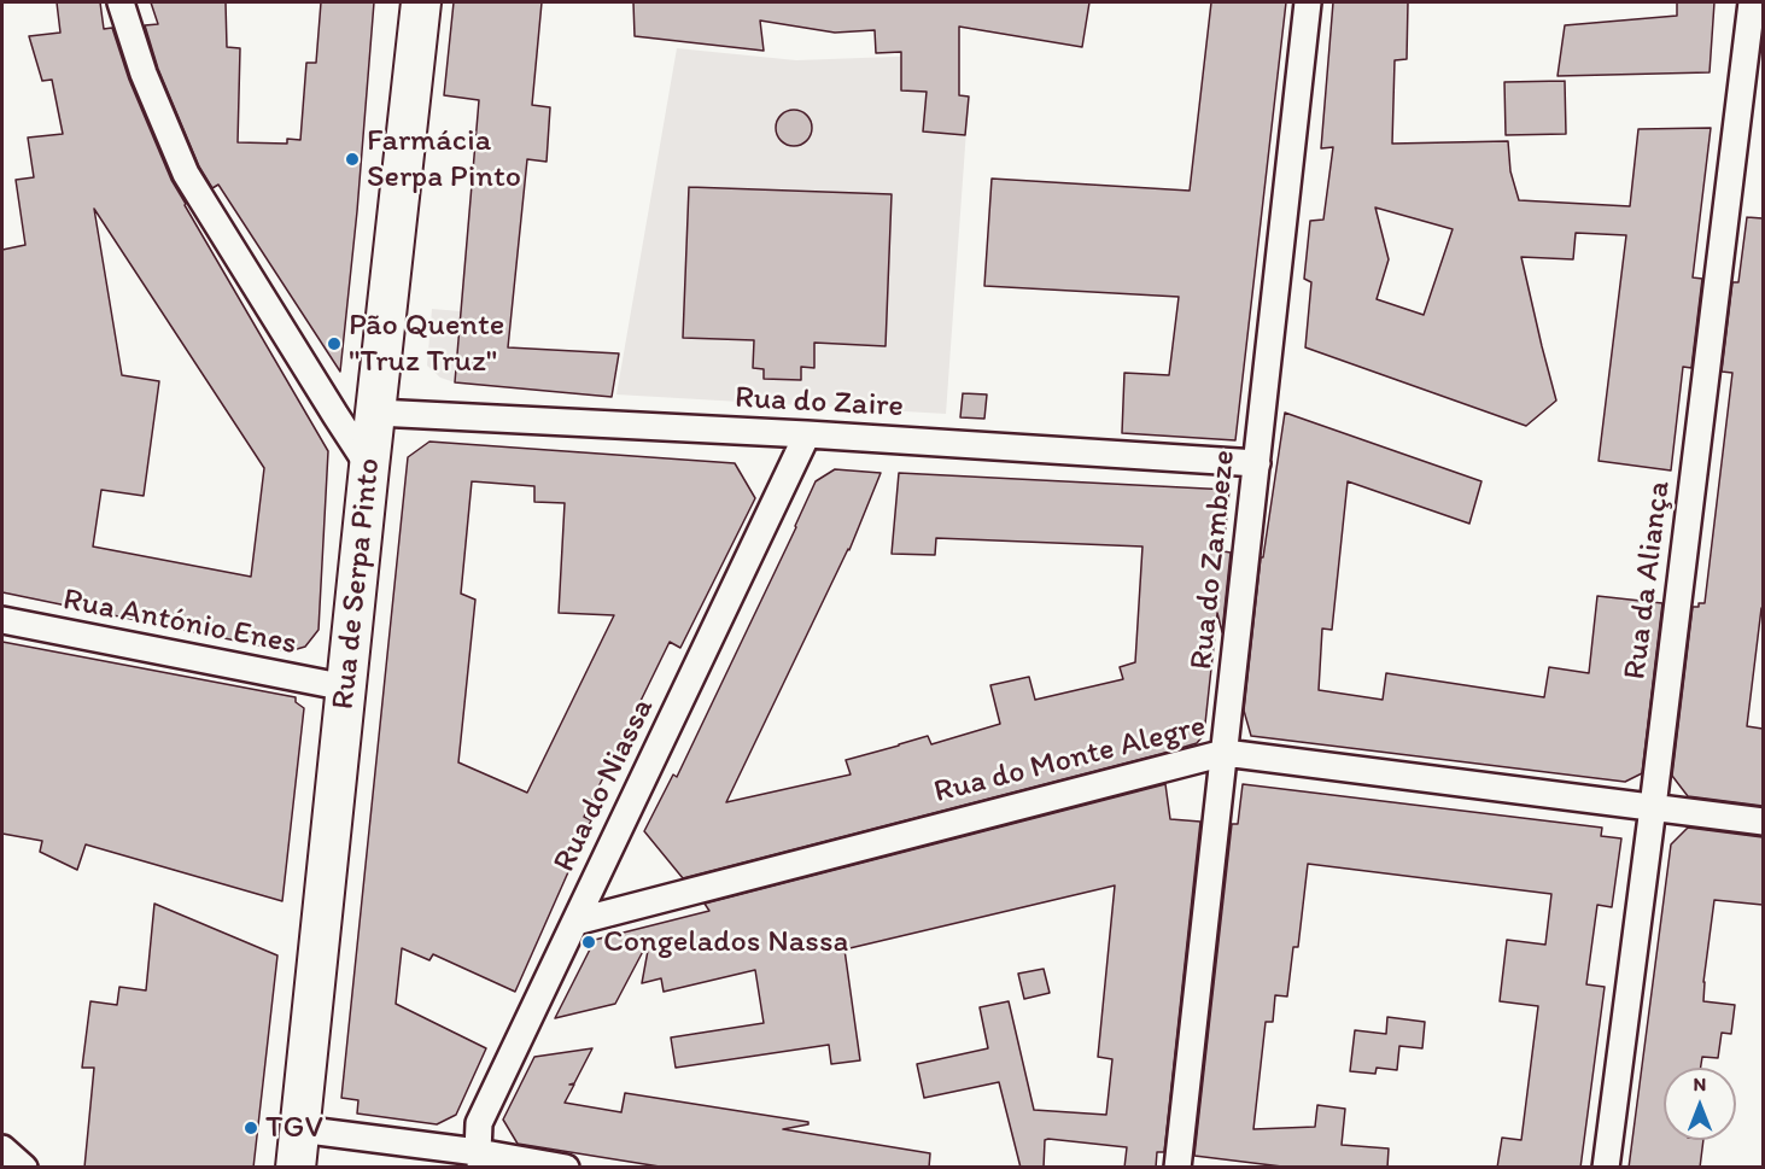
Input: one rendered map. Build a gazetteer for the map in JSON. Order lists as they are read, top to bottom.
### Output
{
  "streets": {
    "street": [
      "Rua do Zaire",
      "Rua do Zambeze",
      "Rua da Aliança",
      "Rua de Serpa Pinto",
      "Rua António Enes",
      "Rua do Monte Alegre",
      "Rua do Niassa"
    ]
  },
  "crossings": [
    ["Rua do Zaire", "Rua do Zambeze"],
    ["Rua do Zaire", "Rua de Serpa Pinto"],
    ["Rua do Zaire", "Rua do Niassa"],
    ["Rua do Zambeze", "Rua do Monte Alegre"],
    ["Rua da Aliança", "Rua do Monte Alegre"],
    ["Rua de Serpa Pinto", "Rua António Enes"],
    ["Rua do Monte Alegre", "Rua do Niassa"]
  ],
  "places": [
    "Farmácia Serpa Pinto",
    "Pão Quente \"Truz Truz\"",
    "Congelados Nassa",
    "TGV"
  ],
  "north": "top"
}
